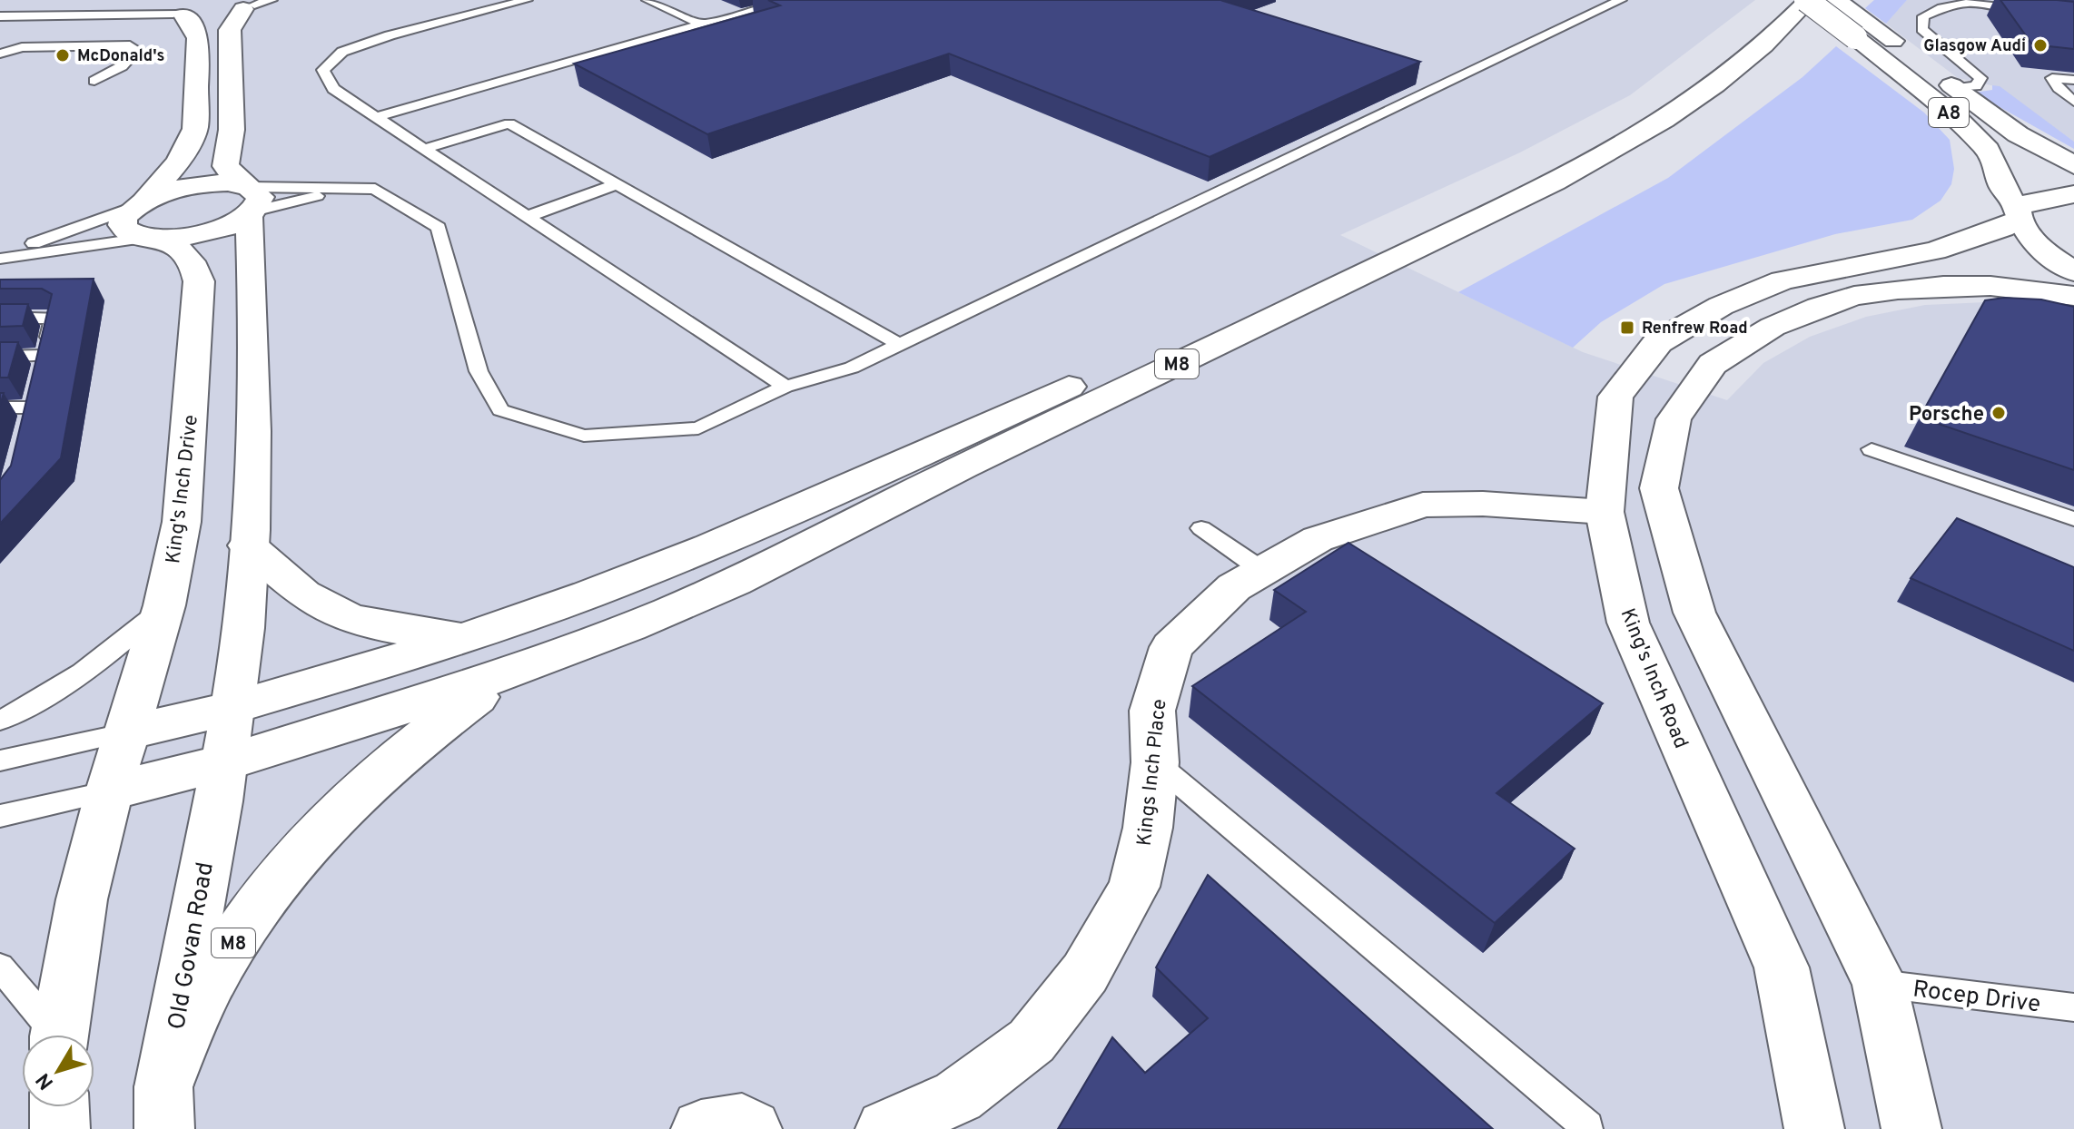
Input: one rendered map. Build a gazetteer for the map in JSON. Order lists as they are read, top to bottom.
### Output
{
  "streets": {
    "main road": [
      "A8",
      "M8",
      "King's Inch Drive",
      "King's Inch Road",
      "Kings Inch Place",
      "Old Govan Road"
    ],
    "lane": ["Rocep Drive"]
  },
  "crossings": [
    ["A8", "M8"],
    ["A8", "King's Inch Road"],
    ["M8", "Old Govan Road"],
    ["King's Inch Road", "Kings Inch Place"]
  ],
  "places": {
    "other": ["Glasgow Audi", "McDonald's", "Porsche"],
    "transit": ["Renfrew Road"]
  },
  "north": "bottom left"
}
